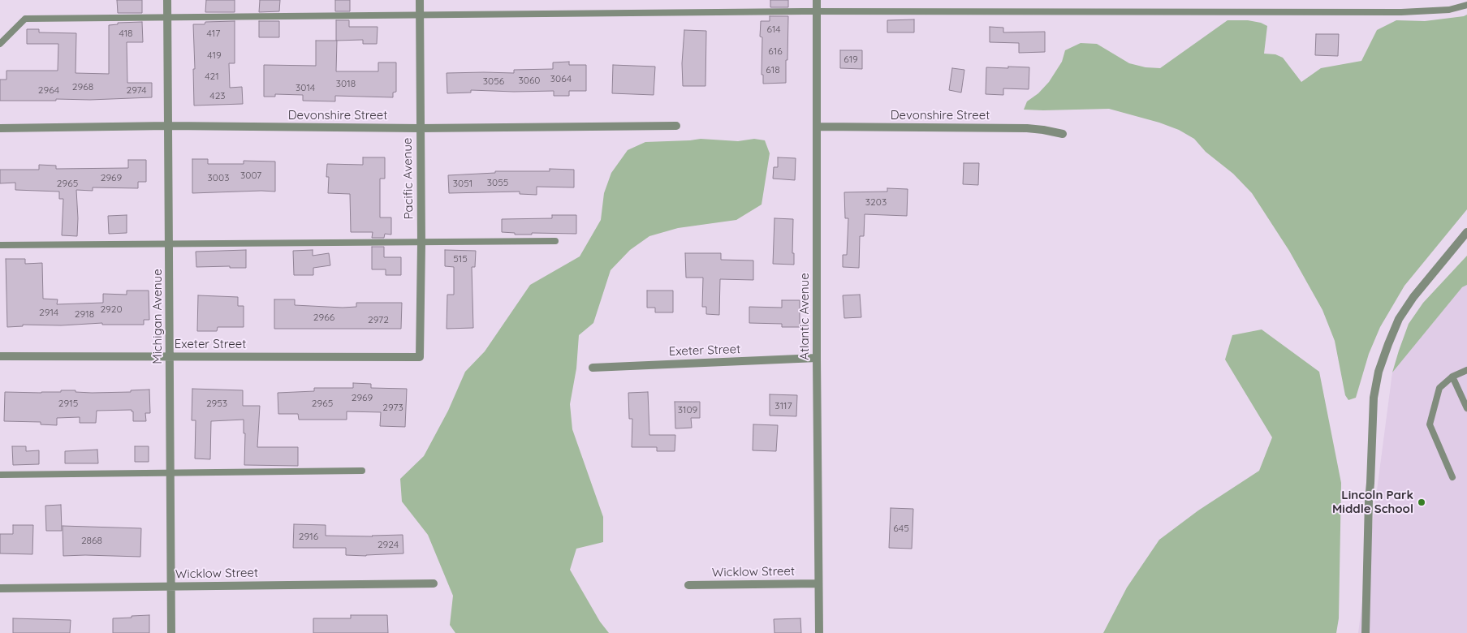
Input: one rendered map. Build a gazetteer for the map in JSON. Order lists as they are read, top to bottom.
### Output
{
  "streets": {
    "street": [
      "Devonshire Street",
      "Pacific Avenue",
      "Michigan Avenue",
      "Atlantic Avenue",
      "Exeter Street",
      "Wicklow Street"
    ]
  },
  "crossings": [
    ["Devonshire Street", "Pacific Avenue"],
    ["Devonshire Street", "Michigan Avenue"],
    ["Devonshire Street", "Atlantic Avenue"],
    ["Pacific Avenue", "Exeter Street"],
    ["Michigan Avenue", "Exeter Street"],
    ["Michigan Avenue", "Wicklow Street"],
    ["Atlantic Avenue", "Exeter Street"],
    ["Atlantic Avenue", "Wicklow Street"]
  ],
  "places": ["Lincoln Park Middle School"],
  "house_numbers": [
    "614",
    "418",
    "417",
    "616",
    "419",
    "619",
    "618",
    "421",
    "3064",
    "3060",
    "3056",
    "3018",
    "2968",
    "3014",
    "2964",
    "2974",
    "423",
    "3007",
    "2969",
    "3003",
    "3055",
    "2965",
    "3051",
    "3203",
    "515",
    "2920",
    "2914",
    "2918",
    "2966",
    "2972",
    "2969",
    "2915",
    "2953",
    "2965",
    "3117",
    "2973",
    "3109",
    "645",
    "2916",
    "2868",
    "2924"
  ]
}
